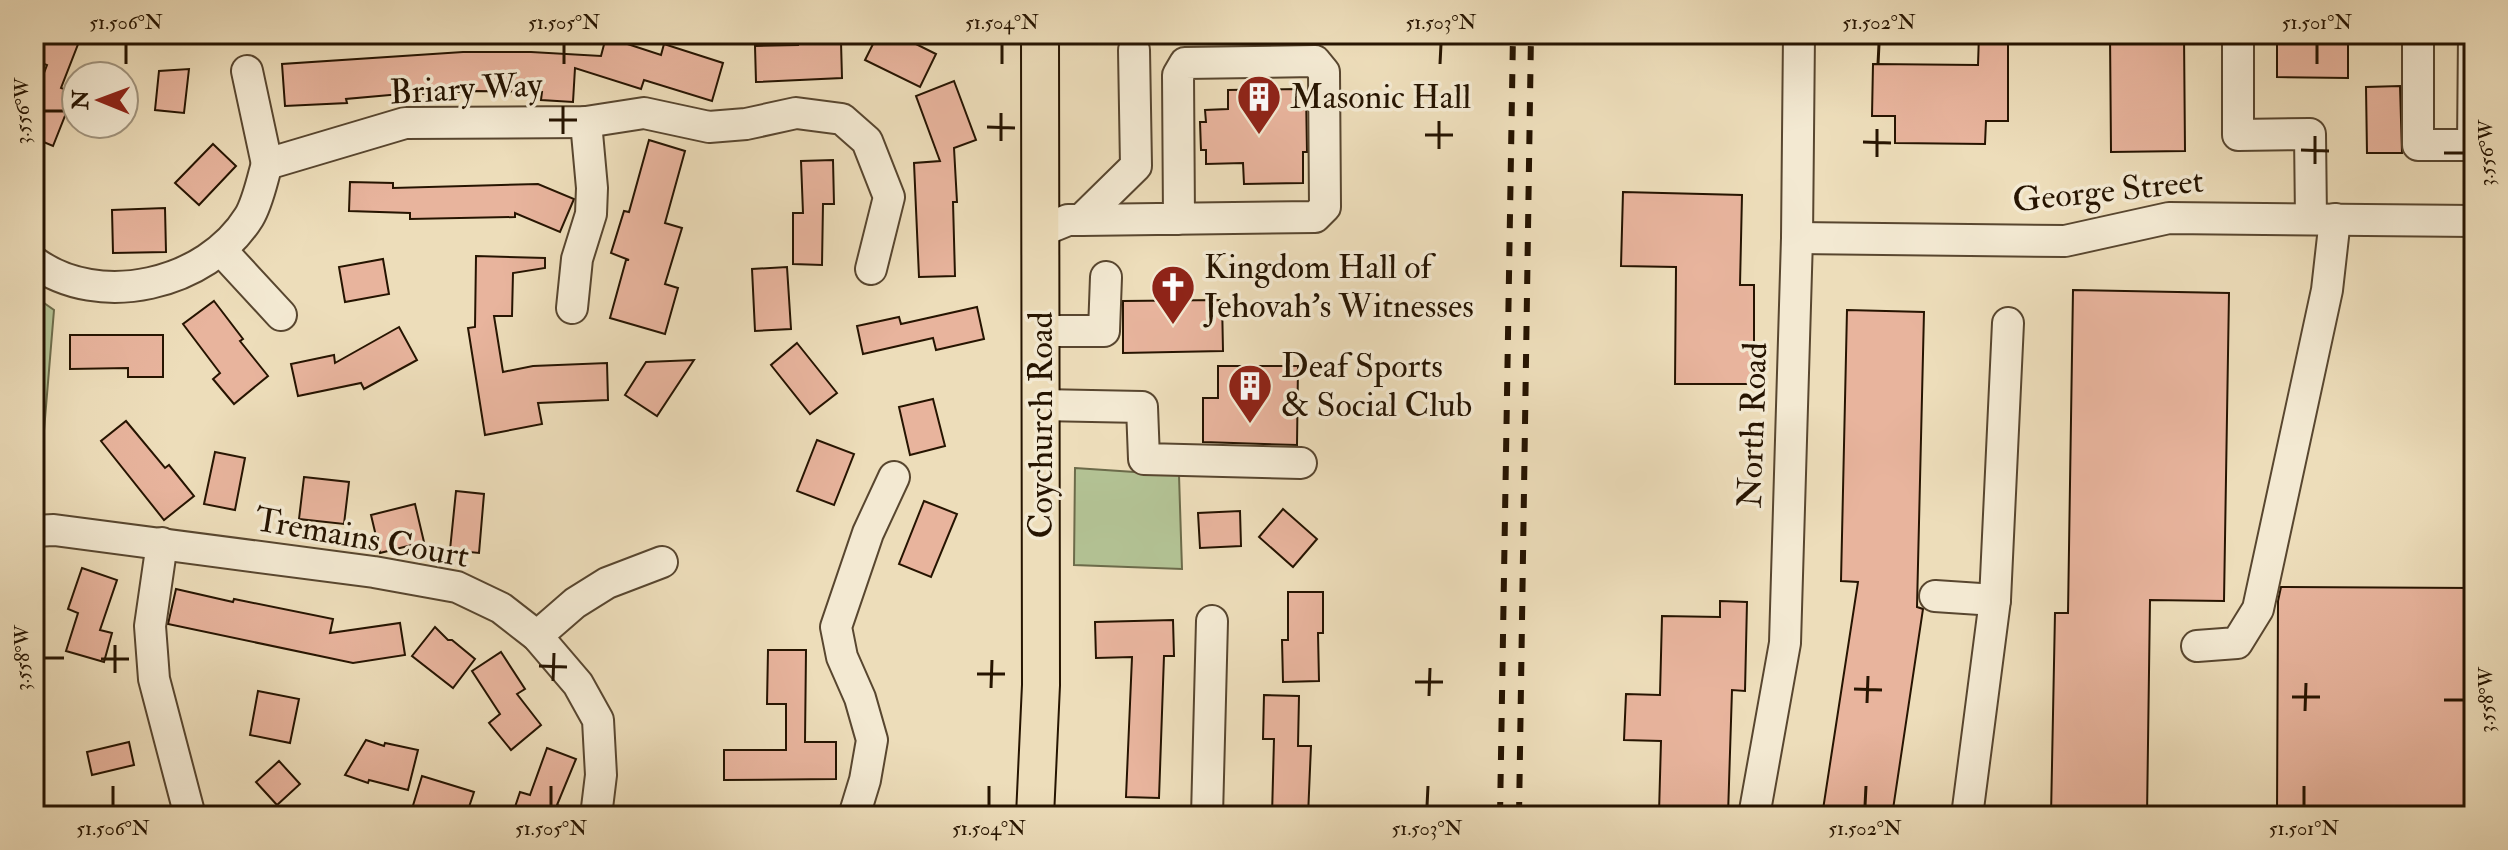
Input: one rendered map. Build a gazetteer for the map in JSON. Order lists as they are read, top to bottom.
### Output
{
  "streets": {
    "main road": ["Coychurch Road"],
    "street": [
      "Briary Way",
      "George Street",
      "North Road",
      "Tremains Court"
    ]
  },
  "crossings": [
    ["George Street", "North Road"]
  ],
  "places": {
    "building": ["Masonic Hall", "Deaf Sports & Social Club"],
    "church": ["Kingdom Hall of Jehovah's Witnesses"]
  },
  "north": "left",
  "coordinates": [
    "51.506°N",
    "51.505°N",
    "51.504°N",
    "51.503°N",
    "51.502°N",
    "51.501°N",
    "3.556°W",
    "3.558°W"
  ]
}
